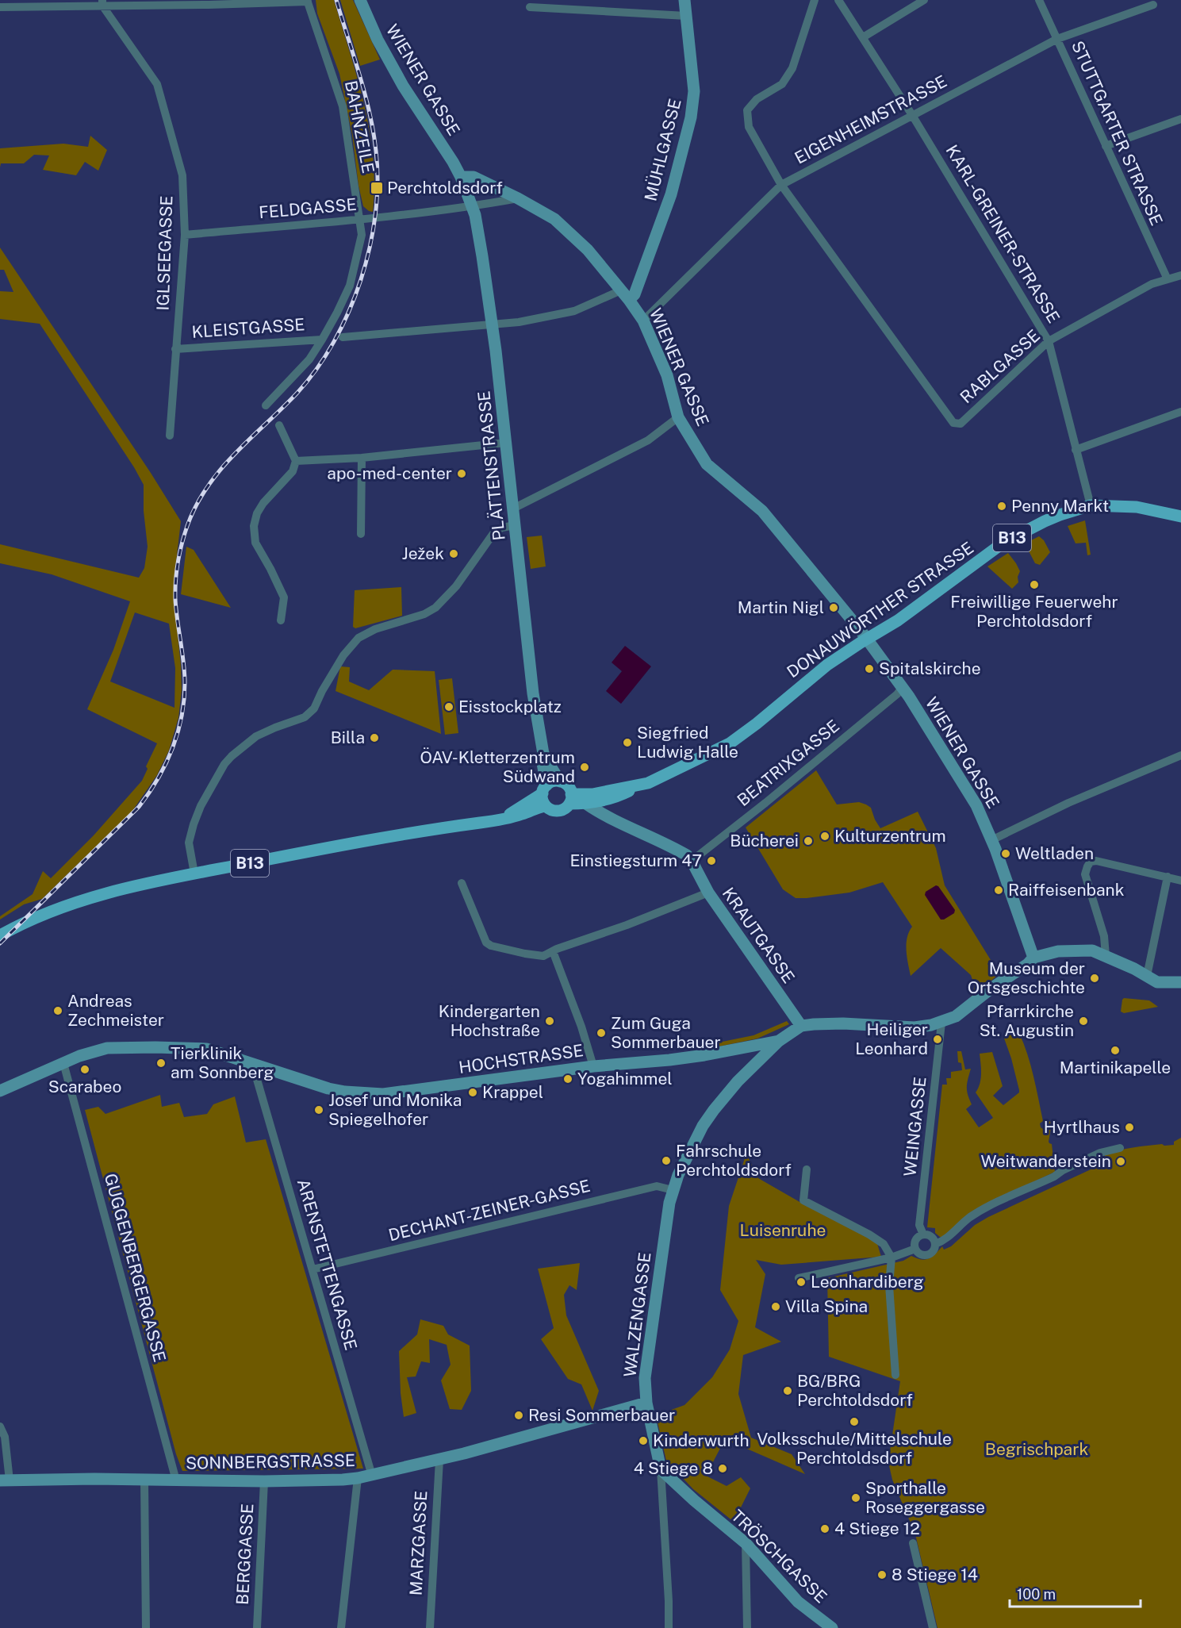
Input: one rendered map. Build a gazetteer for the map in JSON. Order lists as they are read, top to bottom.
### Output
{
  "streets": {
    "main road": [
      "WIENER GASSE",
      "MÜHLGASSE",
      "PLÄTTENSTRASSE",
      "B13",
      "DONAUWÖRTHER STRASSE",
      "KRAUTGASSE",
      "HOCHSTRASSE",
      "WALZENGASSE",
      "SONNBERGSTRASSE",
      "TRÖSCHGASSE"
    ],
    "street": [
      "EIGENHEIMSTRASSE",
      "BAHNZEILE",
      "STUTTGARTER STRASSE",
      "FELDGASSE",
      "KARL-GREINER-STRASSE",
      "IGLSEEGASSE",
      "KLEISTGASSE",
      "RABLGASSE",
      "BEATRIXGASSE",
      "WEINGASSE",
      "DECHANT-ZEINER-GASSE",
      "ARENSTETTENGASSE",
      "GUGGENBERGERGASSE",
      "MARZGASSE",
      "BERGGASSE"
    ]
  },
  "crossings": [
    ["WIENER GASSE", "EIGENHEIMSTRASSE"],
    ["WIENER GASSE", "MÜHLGASSE"],
    ["WIENER GASSE", "FELDGASSE"],
    ["WIENER GASSE", "PLÄTTENSTRASSE"],
    ["WIENER GASSE", "DONAUWÖRTHER STRASSE"],
    ["WIENER GASSE", "BEATRIXGASSE"],
    ["WIENER GASSE", "HOCHSTRASSE"],
    ["EIGENHEIMSTRASSE", "STUTTGARTER STRASSE"],
    ["EIGENHEIMSTRASSE", "KARL-GREINER-STRASSE"],
    ["EIGENHEIMSTRASSE", "RABLGASSE"],
    ["BAHNZEILE", "FELDGASSE"],
    ["BAHNZEILE", "KLEISTGASSE"],
    ["STUTTGARTER STRASSE", "RABLGASSE"],
    ["FELDGASSE", "IGLSEEGASSE"],
    ["FELDGASSE", "PLÄTTENSTRASSE"],
    ["KARL-GREINER-STRASSE", "RABLGASSE"],
    ["KARL-GREINER-STRASSE", "DONAUWÖRTHER STRASSE"],
    ["IGLSEEGASSE", "KLEISTGASSE"],
    ["PLÄTTENSTRASSE", "B13"],
    ["PLÄTTENSTRASSE", "DONAUWÖRTHER STRASSE"],
    ["B13", "DONAUWÖRTHER STRASSE"],
    ["BEATRIXGASSE", "KRAUTGASSE"],
    ["KRAUTGASSE", "HOCHSTRASSE"],
    ["HOCHSTRASSE", "WEINGASSE"],
    ["HOCHSTRASSE", "ARENSTETTENGASSE"],
    ["HOCHSTRASSE", "GUGGENBERGERGASSE"],
    ["HOCHSTRASSE", "WALZENGASSE"],
    ["DECHANT-ZEINER-GASSE", "ARENSTETTENGASSE"],
    ["DECHANT-ZEINER-GASSE", "WALZENGASSE"],
    ["ARENSTETTENGASSE", "SONNBERGSTRASSE"],
    ["GUGGENBERGERGASSE", "SONNBERGSTRASSE"],
    ["WALZENGASSE", "SONNBERGSTRASSE"],
    ["WALZENGASSE", "TRÖSCHGASSE"],
    ["SONNBERGSTRASSE", "MARZGASSE"],
    ["SONNBERGSTRASSE", "BERGGASSE"]
  ],
  "parks": ["Luisenruhe", "Begrischpark"],
  "places": {
    "transit": ["Perchtoldsdorf"],
    "other": [
      "apo-med-center",
      "Penny Markt",
      "Ježek",
      "Freiwillige Feuerwehr Perchtoldsdorf",
      "Martin Nigl",
      "Spitalskirche",
      "Eisstockplatz",
      "Billa",
      "Siegfried Ludwig Halle",
      "ÖAV-Kletterzentrum Südwand",
      "Kulturzentrum",
      "Bücherei",
      "Weltladen",
      "Einstiegsturm 47",
      "Raiffeisenbank",
      "Museum der Ortsgeschichte",
      "Andreas Zechmeister",
      "Kindergarten Hochstraße",
      "Pfarrkirche St. Augustin",
      "Zum Guga Sommerbauer",
      "Heiliger Leonhard",
      "Martinikapelle",
      "Tierklinik am Sonnberg",
      "Scarabeo",
      "Yogahimmel",
      "Krappel",
      "Josef und Monika Spiegelhofer",
      "Hyrtlhaus",
      "Fahrschule Perchtoldsdorf",
      "Weitwanderstein",
      "Leonhardiberg",
      "Villa Spina",
      "BG/BRG Perchtoldsdorf",
      "Resi Sommerbauer",
      "Volksschule/Mittelschule Perchtoldsdorf",
      "Kinderwurth",
      "4 Stiege 8",
      "Sporthalle Roseggergasse",
      "4 Stiege 12",
      "8 Stiege 14"
    ]
  },
  "scale_bar": "100 m"
}
